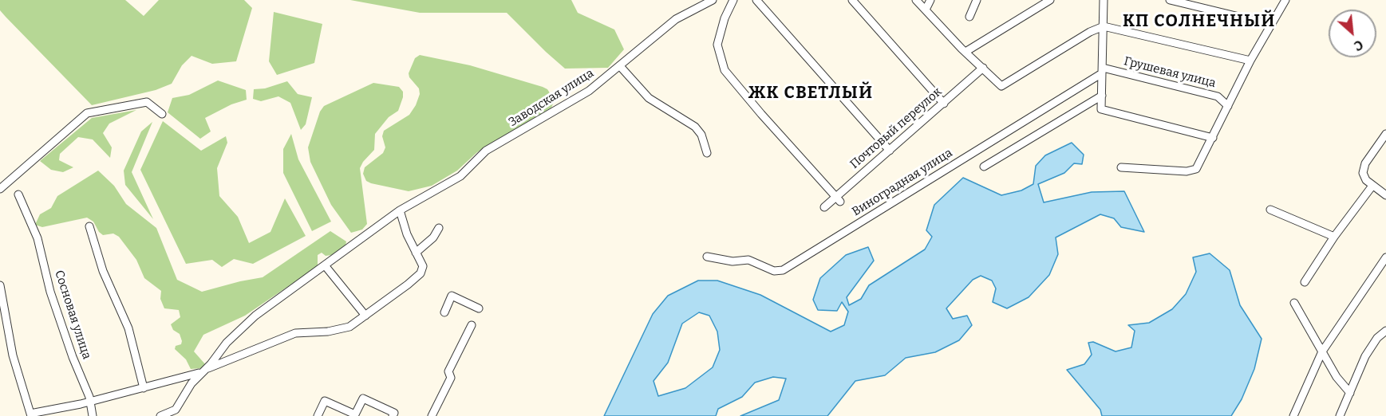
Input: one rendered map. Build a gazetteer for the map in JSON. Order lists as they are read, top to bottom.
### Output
{
  "streets": {
    "street": [
      "Грушевая улица",
      "Заводская улица",
      "Почтовый переулок",
      "Виноградная улица",
      "Сосновая улица"
    ]
  },
  "crossings": [
    ["Грушевая улица", "Виноградная улица"]
  ],
  "districts": ["КП СОЛНЕЧНЫЙ", "ЖК СВЕТЛЫЙ"],
  "north": "bottom right"
}
